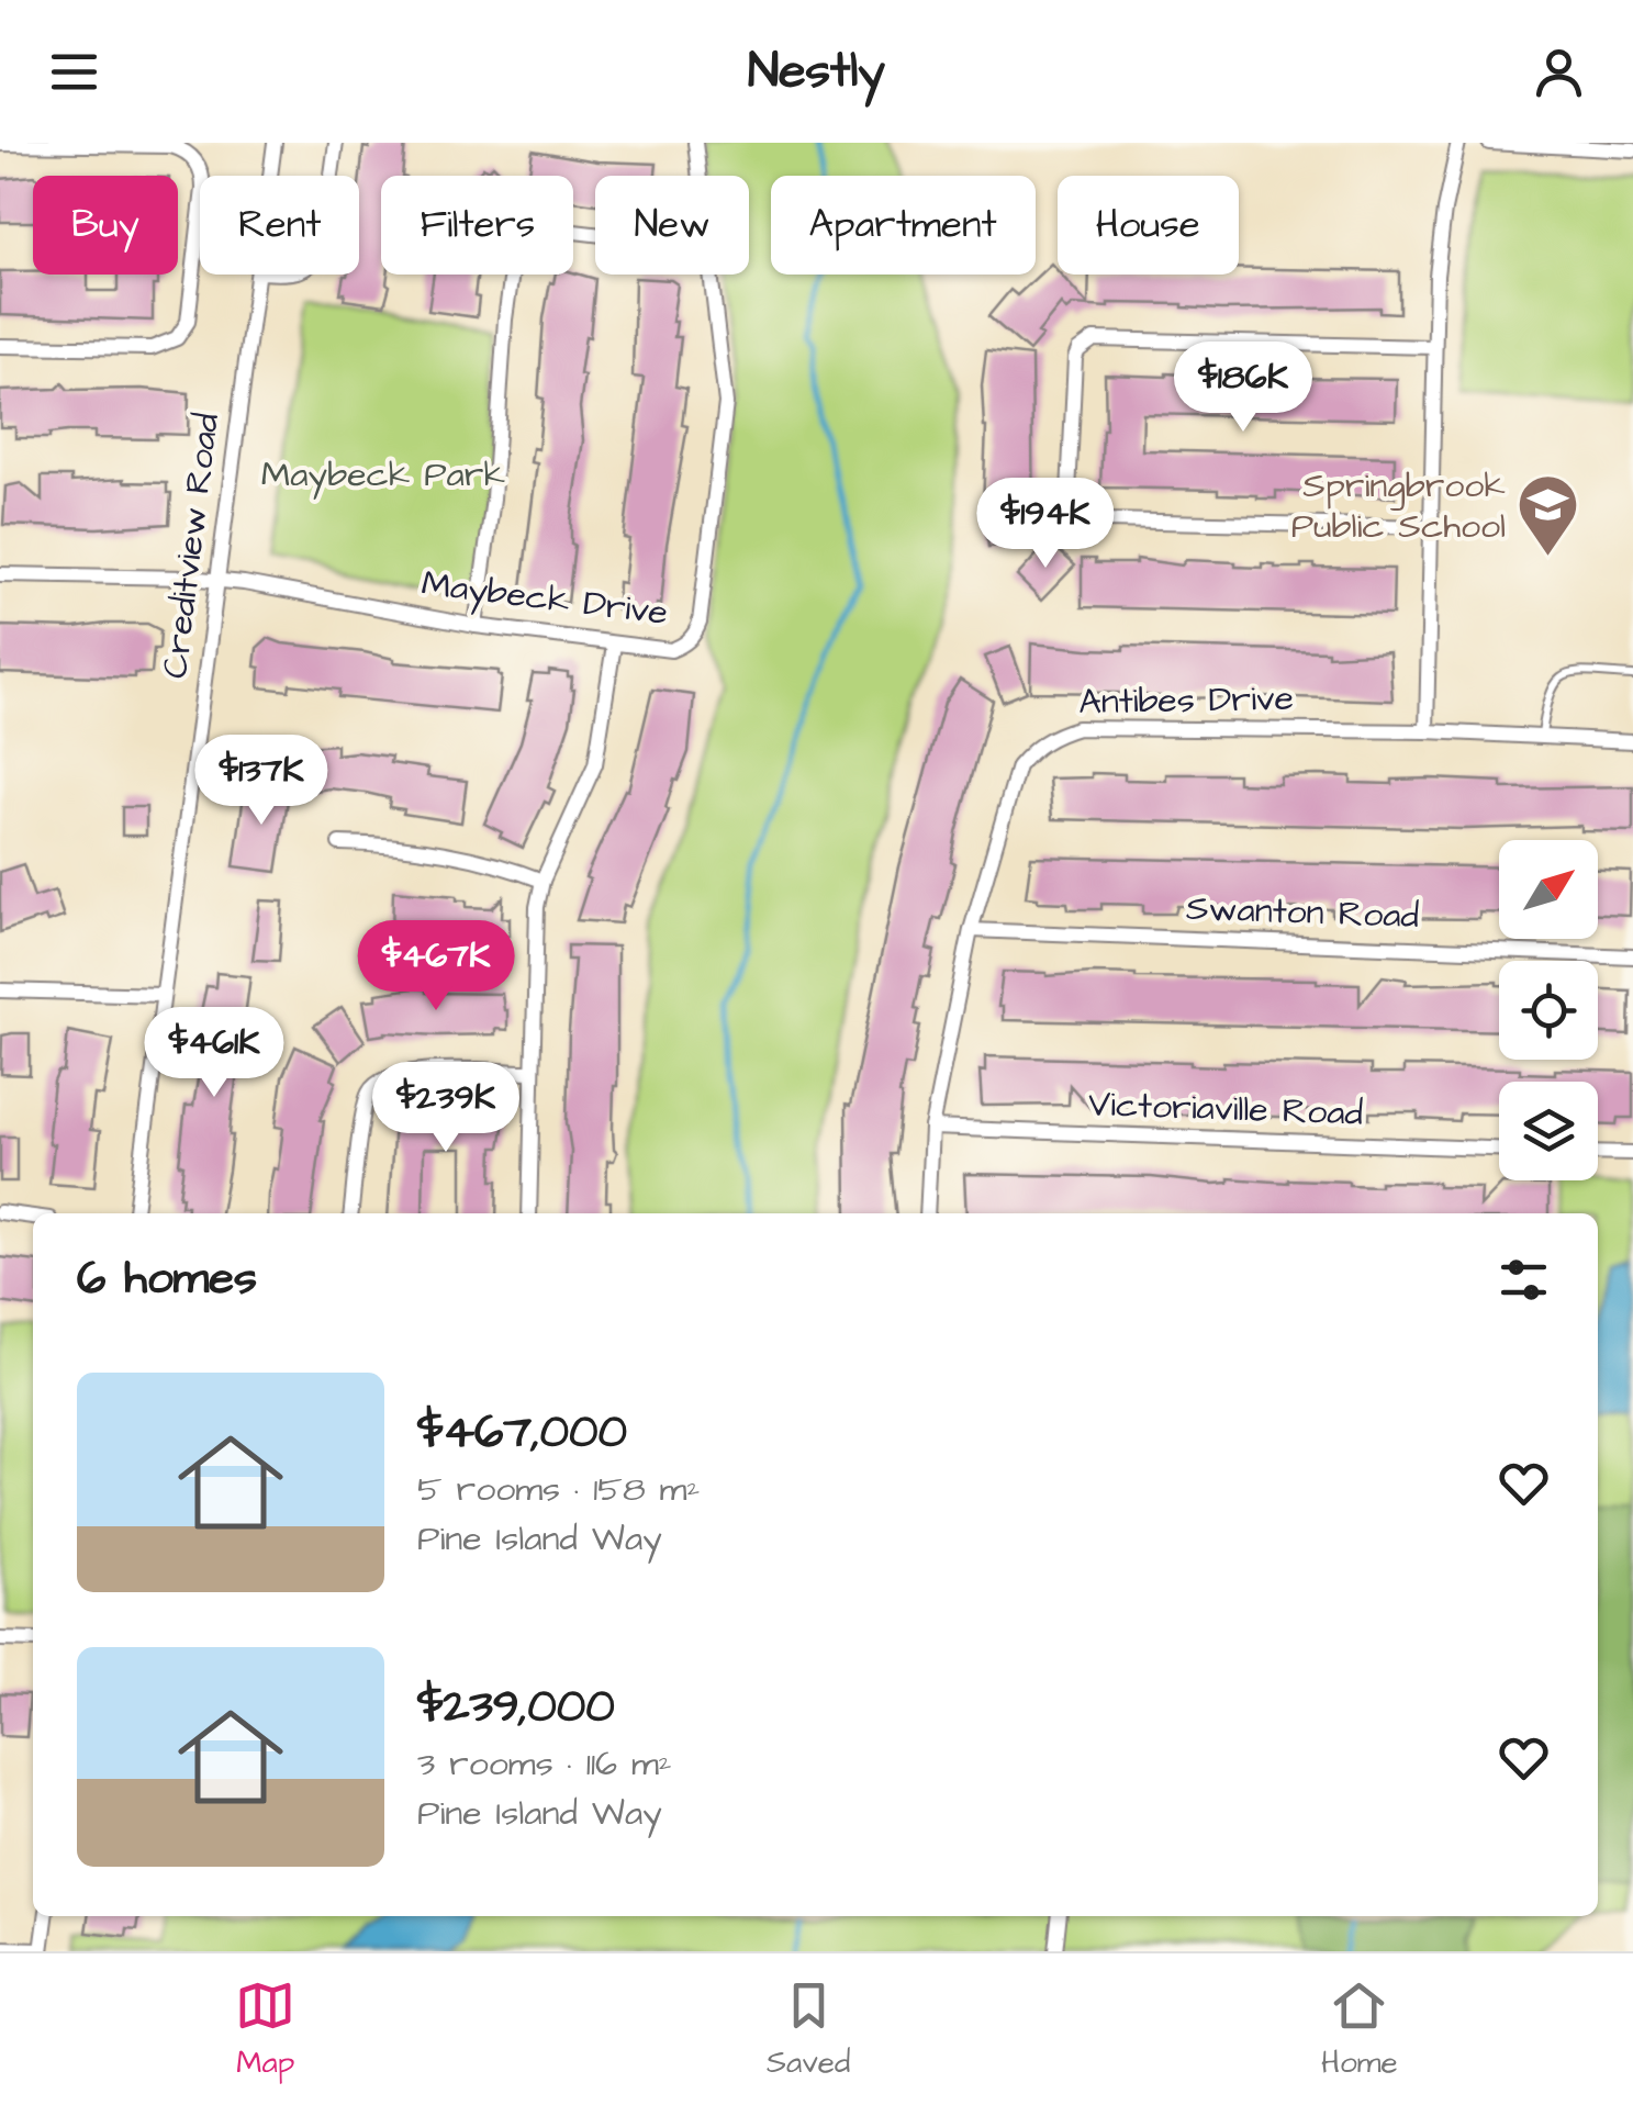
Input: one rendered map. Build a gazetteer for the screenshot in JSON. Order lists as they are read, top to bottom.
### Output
{
  "streets": {
    "street": [
      "Creditview Road",
      "Maybeck Drive",
      "Antibes Drive",
      "Swanton Road",
      "Victoriaville Road"
    ]
  },
  "crossings": [
    ["Creditview Road", "Maybeck Drive"],
    ["Antibes Drive", "Swanton Road"],
    ["Antibes Drive", "Victoriaville Road"]
  ],
  "parks": ["Maybeck Park"],
  "places": {
    "school or university": ["Springbrook Public School"]
  },
  "north": "top right",
  "page": {
    "header": "Nestly",
    "chip": [
      "Buy",
      "Rent",
      "Filters",
      "New",
      "Apartment",
      "House"
    ],
    "price": [
      "$186K",
      "$194K",
      "$137K",
      "$467K",
      "$461K",
      "$239K"
    ],
    "heading": "6 homes",
    "list": [
      {
        "name": "$467,000",
        "note": "5 rooms · 158 m² · Pine Island Way"
      },
      {
        "name": "$239,000",
        "note": "3 rooms · 116 m² · Pine Island Way"
      }
    ],
    "tabs": ["Map", "Saved", "Home"]
  }
}
